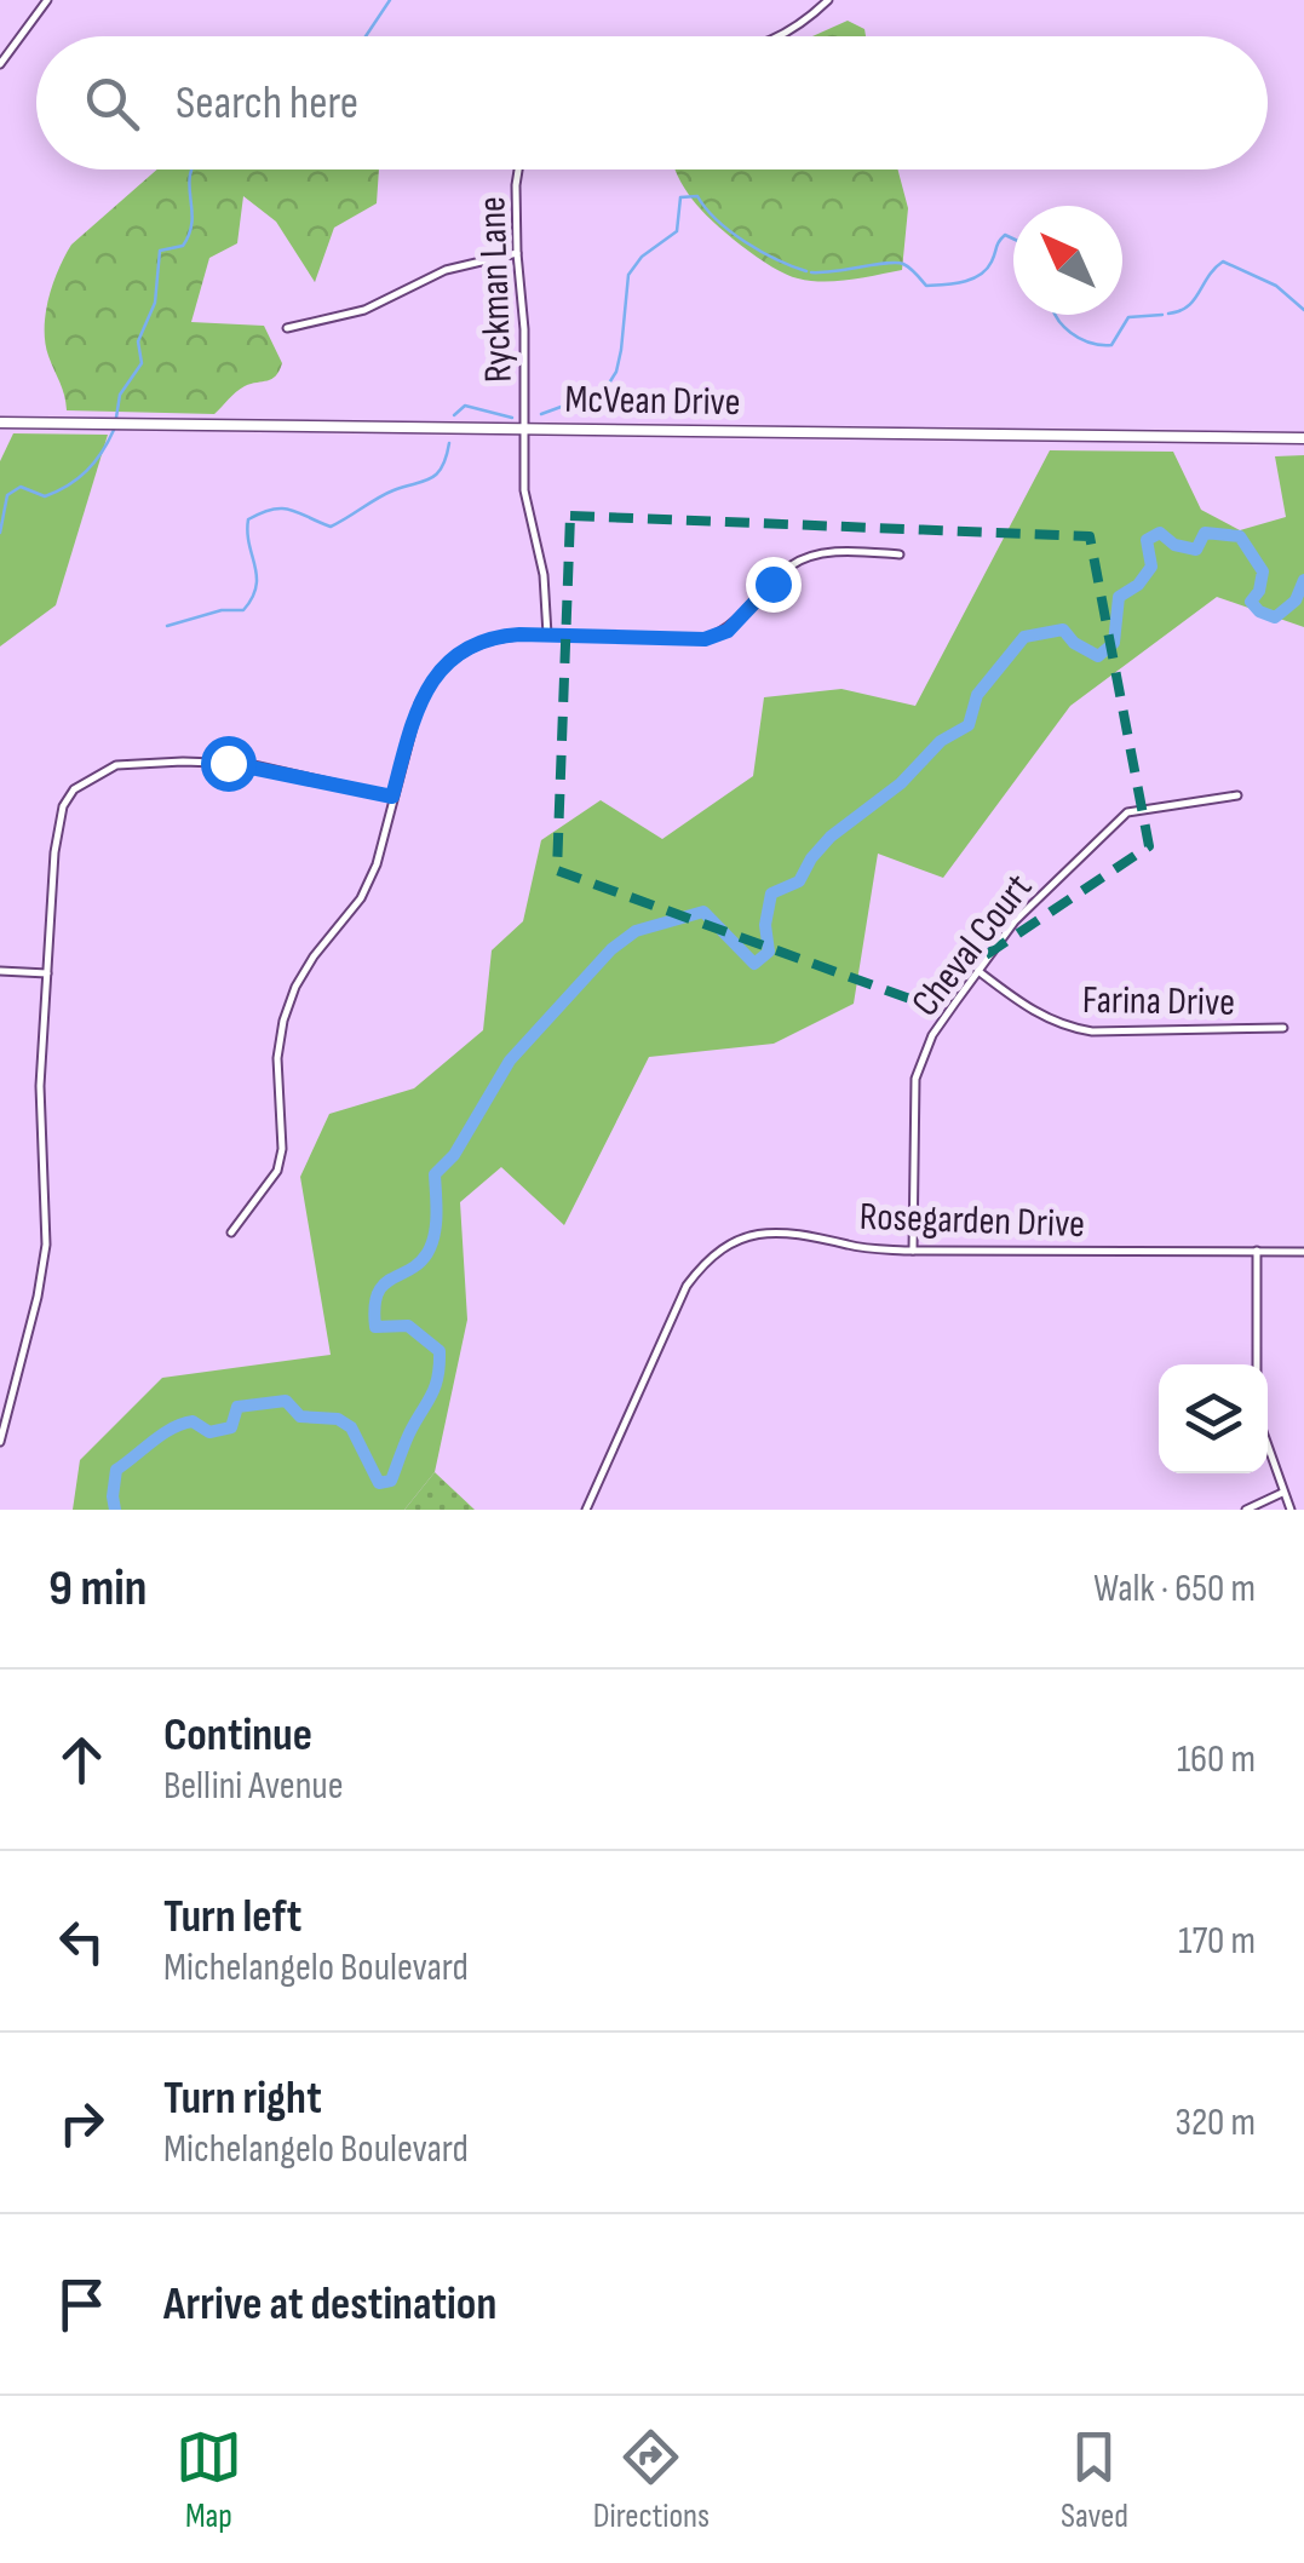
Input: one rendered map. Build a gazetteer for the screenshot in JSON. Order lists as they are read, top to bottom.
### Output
{
  "streets": {
    "main road": ["McVean Drive"],
    "street": [
      "Ryckman Lane",
      "Cheval Court",
      "Farina Drive",
      "Rosegarden Drive"
    ]
  },
  "crossings": [
    ["Ryckman Lane", "McVean Drive"],
    ["Cheval Court", "Farina Drive"],
    ["Cheval Court", "Rosegarden Drive"]
  ],
  "north": "top left",
  "page": {
    "search": "Search here",
    "heading": ["9 min", "Walk · 650 m"],
    "list": [
      ["Continue", "Bellini Avenue", "160 m"],
      ["Turn left", "Michelangelo Boulevard", "170 m"],
      ["Turn right", "Michelangelo Boulevard", "320 m"],
      "Arrive at destination"
    ],
    "nav": ["Map", "Directions", "Saved"]
  }
}
